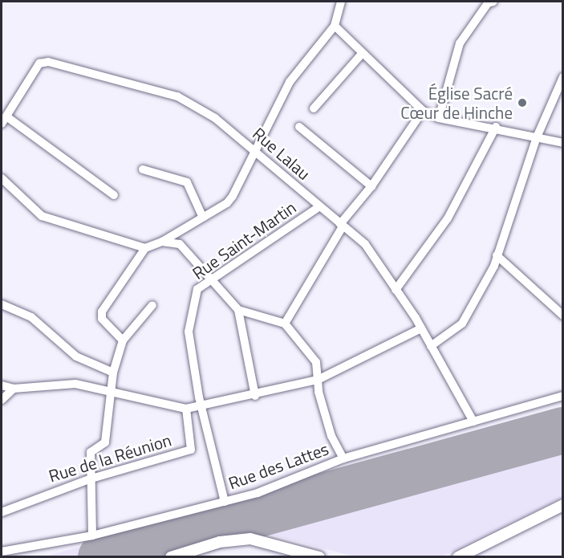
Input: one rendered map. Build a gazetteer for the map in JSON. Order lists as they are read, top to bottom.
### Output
{
  "streets": {
    "street": [
      "Rue Lalau",
      "Rue Saint-Martin",
      "Rue de la Réunion",
      "Rue des Lattes"
    ]
  },
  "crossings": [
    ["Rue Lalau", "Rue Saint-Martin"],
    ["Rue Lalau", "Rue des Lattes"],
    ["Rue Saint-Martin", "Rue des Lattes"]
  ],
  "places": ["Église Sacré Cœur de Hinche"]
}
